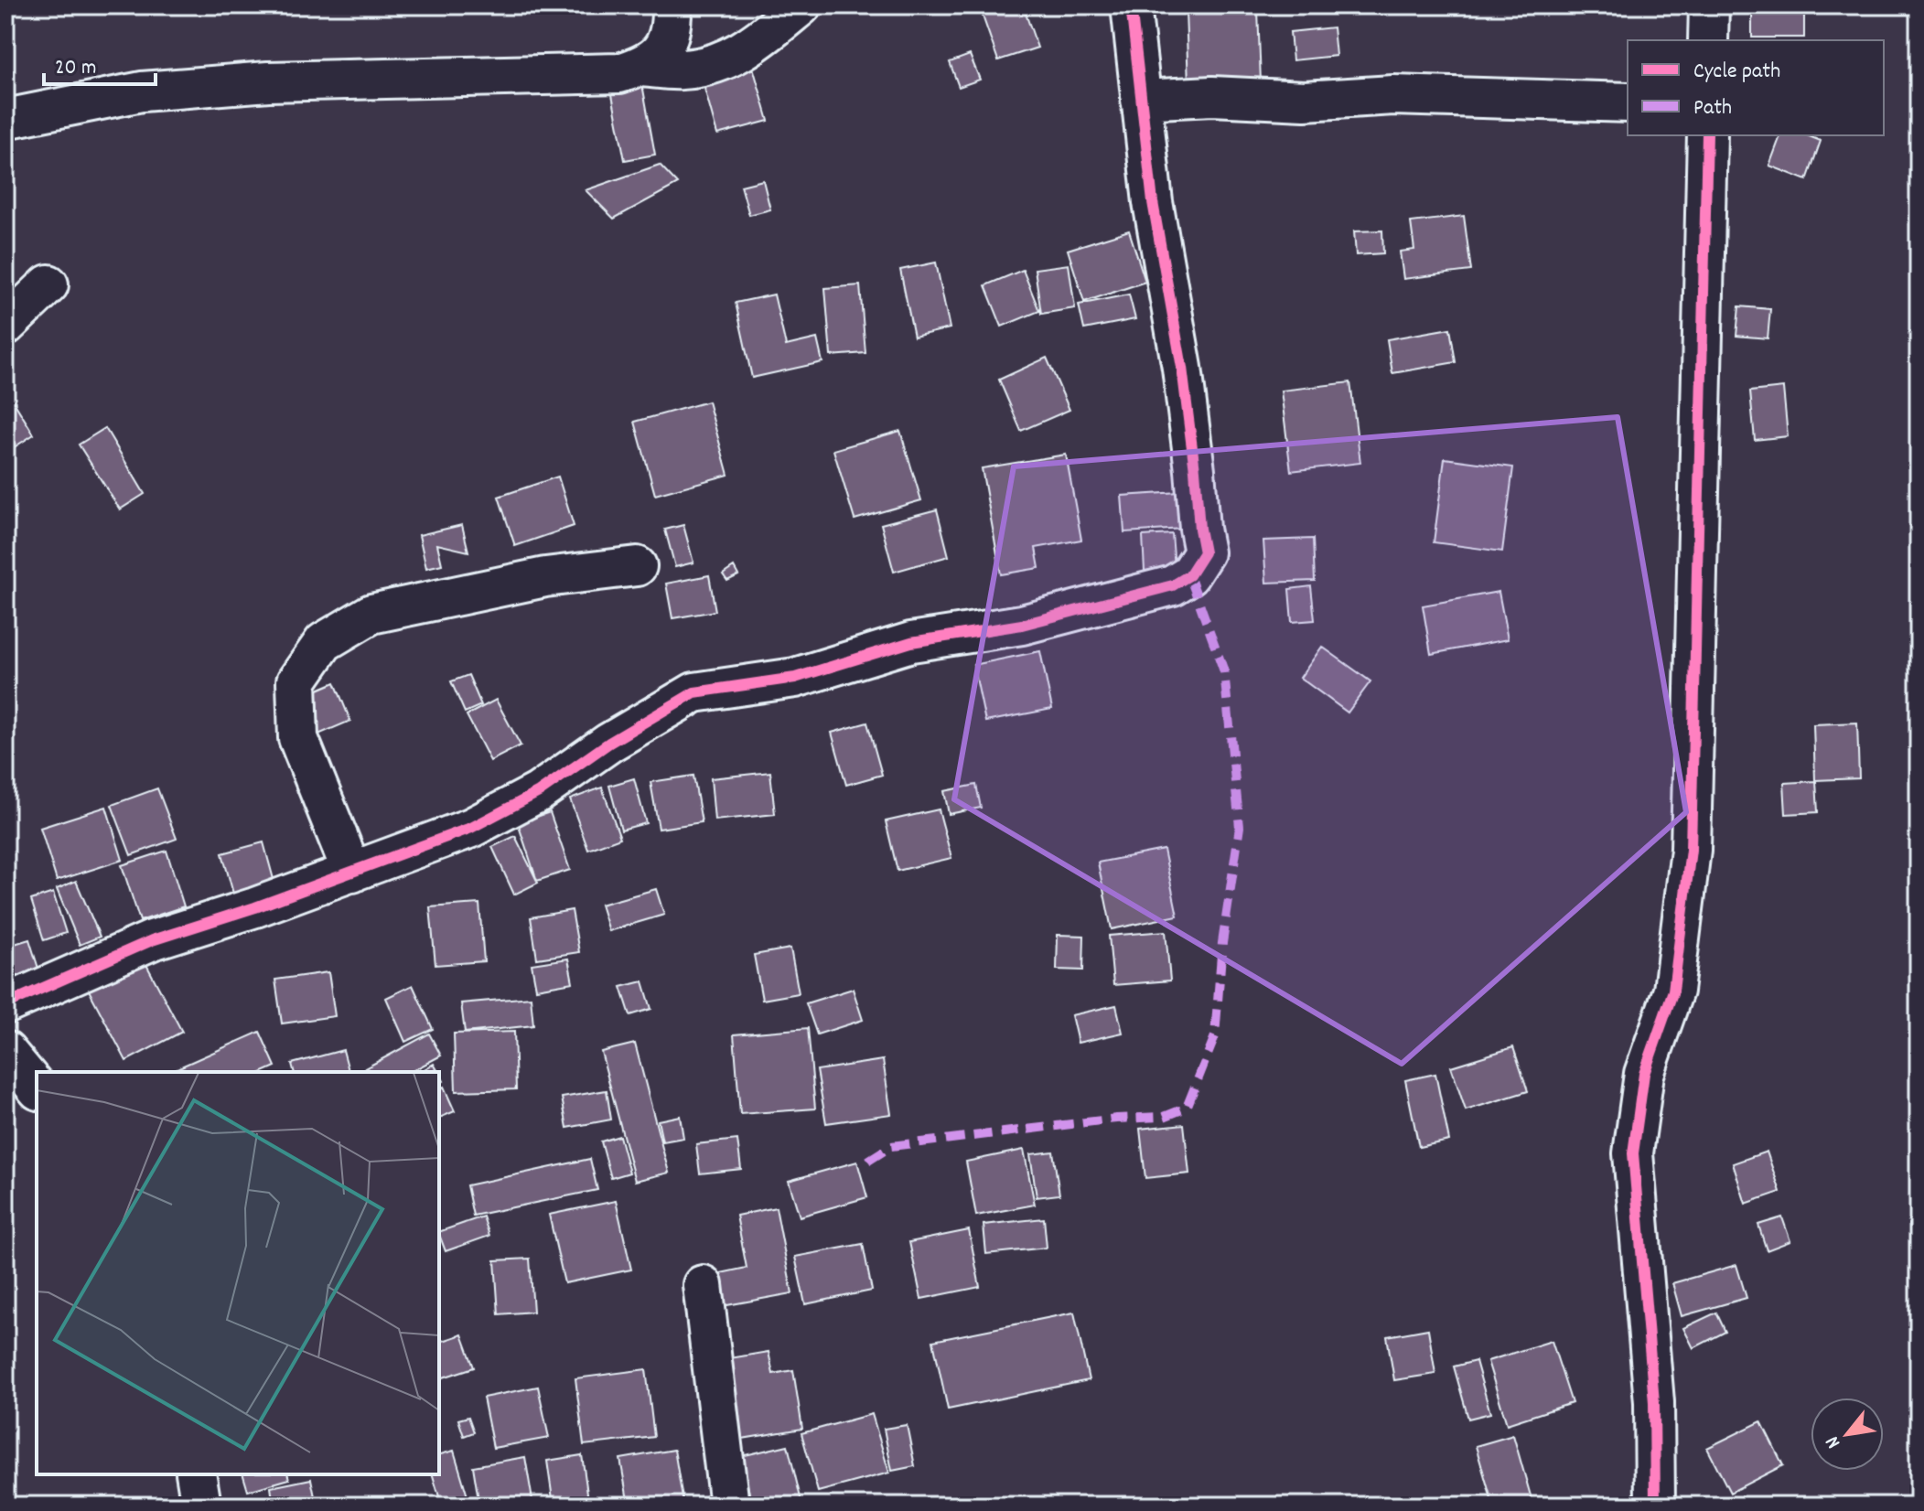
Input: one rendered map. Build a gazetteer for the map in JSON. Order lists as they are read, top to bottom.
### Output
{
  "legend": ["Cycle path", "Path"],
  "scale_bar": "20 m",
  "north": "bottom left"
}
